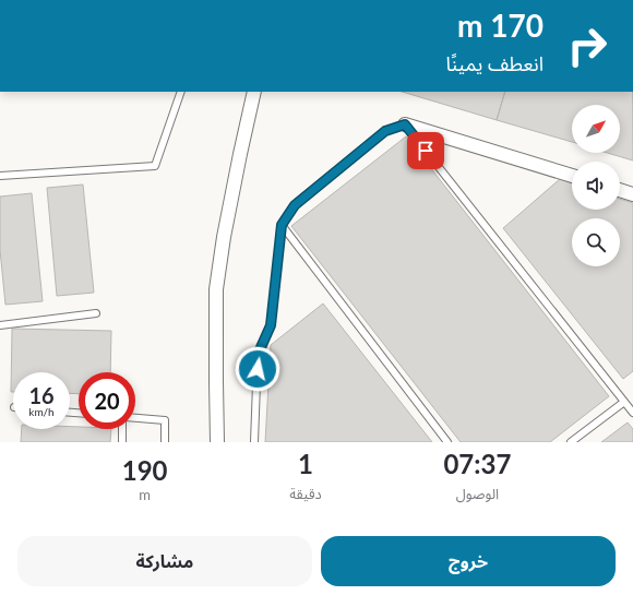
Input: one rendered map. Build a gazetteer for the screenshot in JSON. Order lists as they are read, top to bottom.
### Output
{
  "north": "top right",
  "page": {
    "turn": ["170 m", "انعطف يمينًا"],
    "speed": "16 km/h",
    "limit": "20",
    "eta": [
      "07:37",
      "الوصول",
      "1",
      "دقيقة",
      "190",
      "m"
    ],
    "buttons": ["خروج", "مشاركة"]
  }
}
